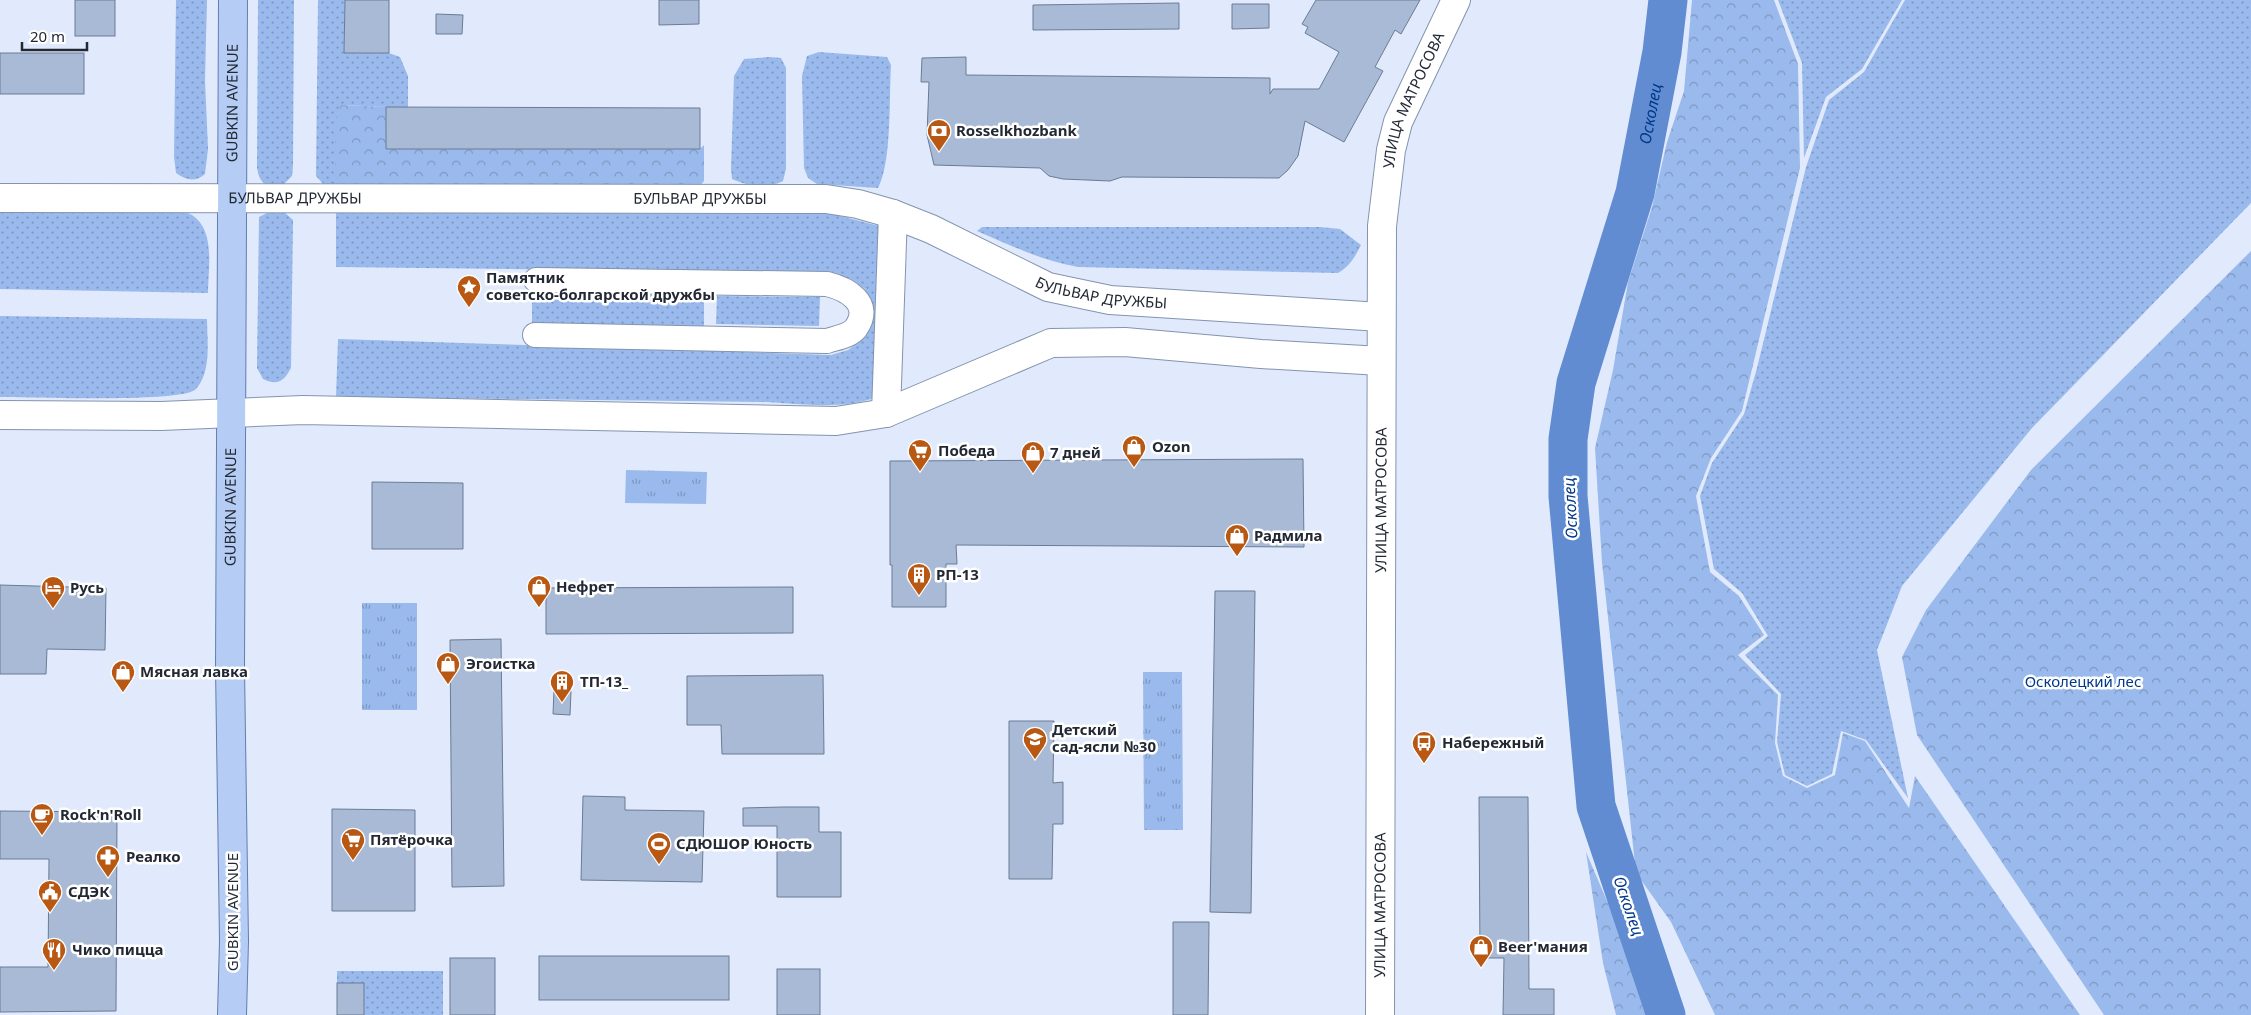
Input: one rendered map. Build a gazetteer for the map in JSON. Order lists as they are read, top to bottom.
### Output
{
  "streets": {
    "main road": ["УЛИЦА МАТРОСОВА", "GUBKIN AVENUE", "БУЛЬВАР ДРУЖБЫ"]
  },
  "crossings": [
    ["УЛИЦА МАТРОСОВА", "БУЛЬВАР ДРУЖБЫ"],
    ["GUBKIN AVENUE", "БУЛЬВАР ДРУЖБЫ"]
  ],
  "water": ["Осколец"],
  "parks": ["Осколецкий лес"],
  "places": {
    "bank": ["Rosselkhozbank"],
    "place": ["Памятник советско-болгарской дружбы"],
    "shop": [
      "Ozon",
      "7 дней",
      "Радмила",
      "Нефрет",
      "Эгоистка",
      "Мясная лавка",
      "Beer'мания"
    ],
    "supermarket": ["Победа", "Пятёрочка"],
    "building": ["РП-13", "ТП-13_"],
    "hotel": ["Русь"],
    "school or university": ["Детский сад-ясли №30"],
    "bus stop": ["Набережный"],
    "cafe": ["Rock'n'Roll"],
    "sports": ["СДЮШОР Юность"],
    "pharmacy": ["Реалко"],
    "public building": ["СДЭК"],
    "restaurant": ["Чико пицца"]
  },
  "scale_bar": "20 m"
}
